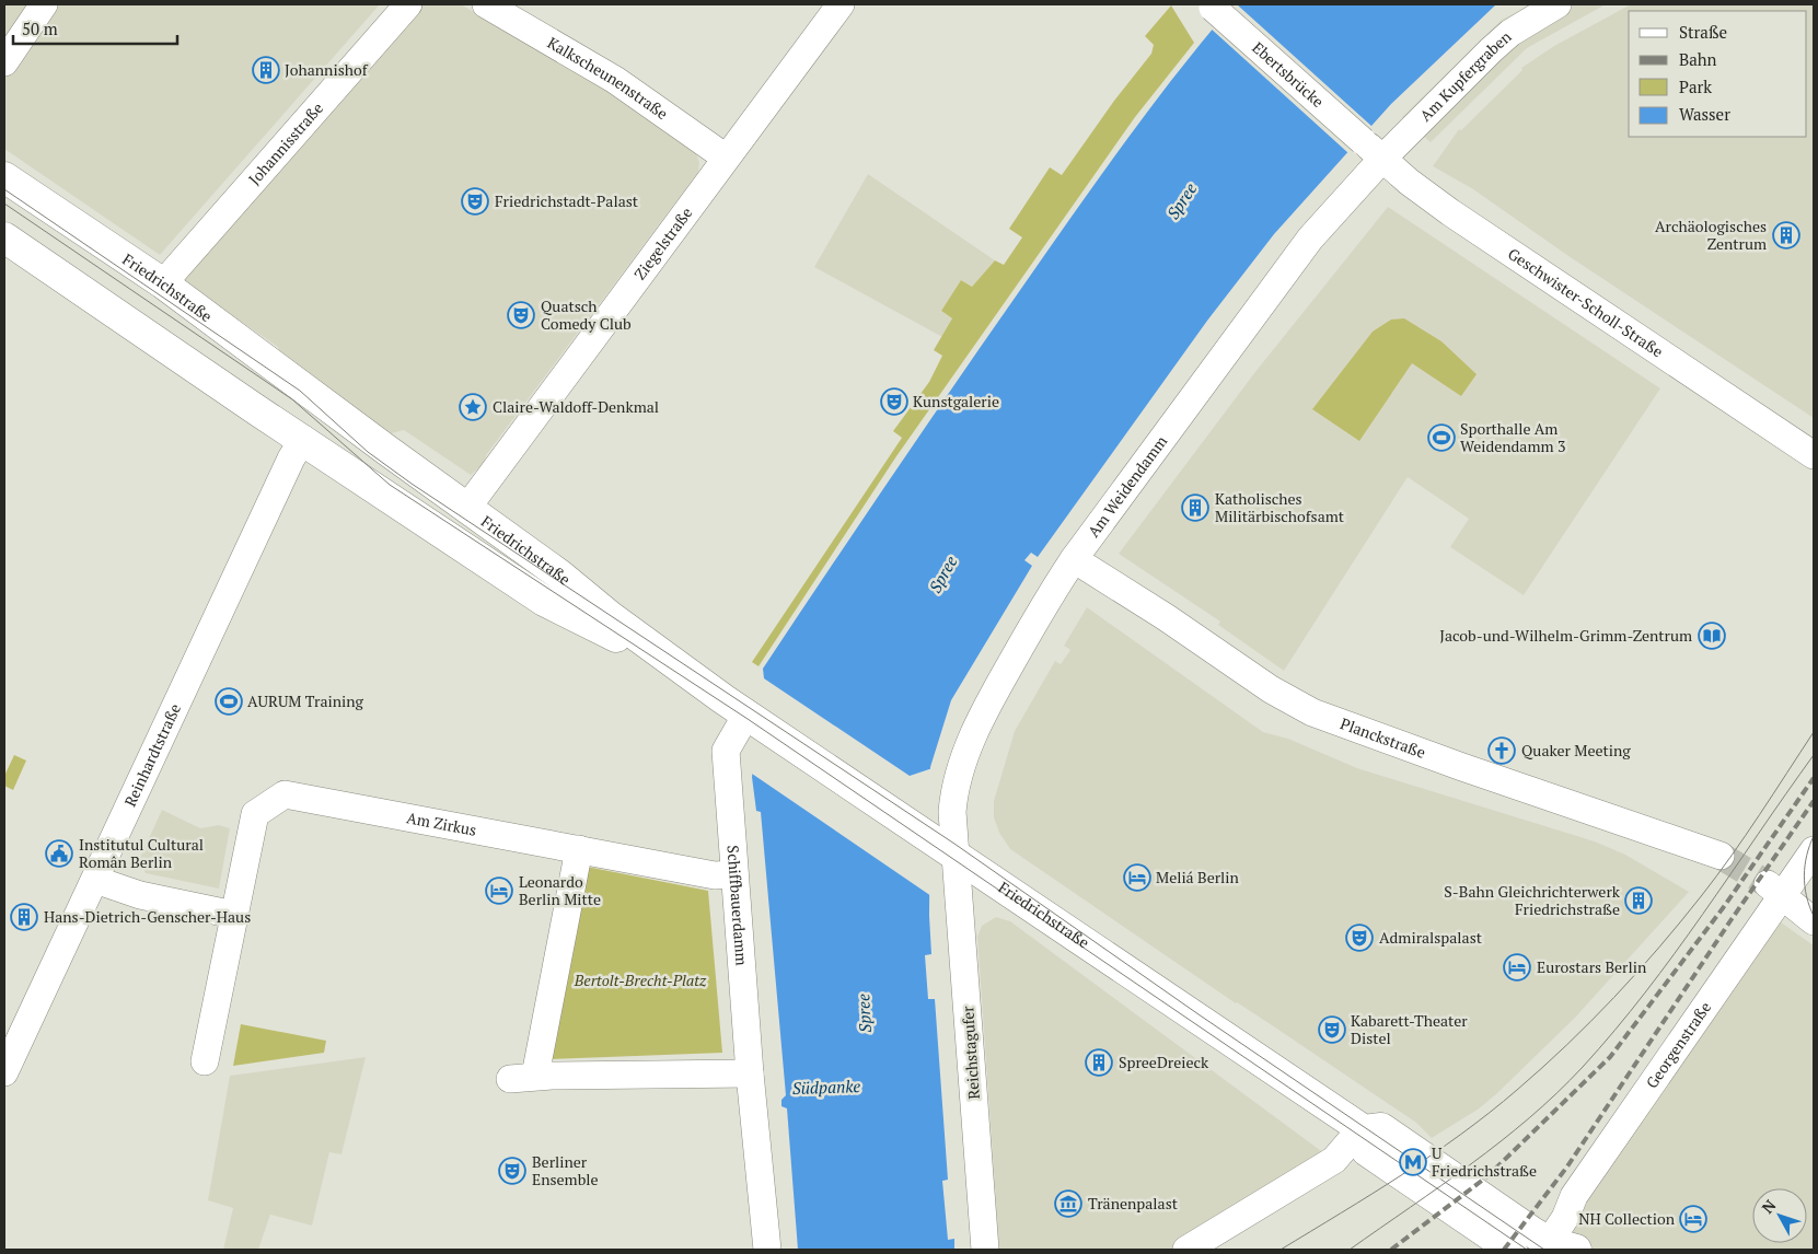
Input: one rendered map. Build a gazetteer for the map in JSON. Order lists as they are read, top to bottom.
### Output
{
  "streets": {
    "main road": ["Friedrichstraße"],
    "street": [
      "Ebertsbrücke",
      "Am Kupfergraben",
      "Kalkscheunenstraße",
      "Johannisstraße",
      "Ziegelstraße",
      "Geschwister-Scholl-Straße",
      "Am Weidendamm",
      "Planckstraße",
      "Reinhardtstraße",
      "Am Zirkus",
      "Schiffbauerdamm",
      "Georgenstraße",
      "Reichstagufer"
    ]
  },
  "crossings": [
    ["Ebertsbrücke", "Am Kupfergraben"],
    ["Ebertsbrücke", "Geschwister-Scholl-Straße"],
    ["Ebertsbrücke", "Am Weidendamm"],
    ["Am Kupfergraben", "Geschwister-Scholl-Straße"],
    ["Am Kupfergraben", "Am Weidendamm"],
    ["Kalkscheunenstraße", "Ziegelstraße"],
    ["Johannisstraße", "Friedrichstraße"],
    ["Ziegelstraße", "Friedrichstraße"],
    ["Friedrichstraße", "Am Weidendamm"],
    ["Friedrichstraße", "Reinhardtstraße"],
    ["Friedrichstraße", "Schiffbauerdamm"],
    ["Friedrichstraße", "Georgenstraße"],
    ["Friedrichstraße", "Reichstagufer"],
    ["Geschwister-Scholl-Straße", "Am Weidendamm"],
    ["Am Weidendamm", "Planckstraße"],
    ["Am Weidendamm", "Reichstagufer"],
    ["Am Zirkus", "Schiffbauerdamm"]
  ],
  "water": ["Spree", "Südpanke"],
  "parks": ["Bertolt-Brecht-Platz"],
  "places": {
    "building": [
      "Johannishof",
      "Archäologisches Zentrum",
      "Katholisches Militärbischofsamt",
      "S-Bahn Gleichrichterwerk Friedrichstraße",
      "Hans-Dietrich-Genscher-Haus",
      "SpreeDreieck"
    ],
    "theatre": [
      "Friedrichstadt-Palast",
      "Quatsch Comedy Club",
      "Kunstgalerie",
      "Admiralspalast",
      "Kabarett-Theater Distel",
      "Berliner Ensemble"
    ],
    "place": ["Claire-Waldoff-Denkmal"],
    "sports": ["Sporthalle Am Weidendamm 3", "AURUM Training"],
    "library": ["Jacob-und-Wilhelm-Grimm-Zentrum"],
    "church": ["Quaker Meeting"],
    "public building": ["Institutul Cultural Român Berlin"],
    "hotel": [
      "Meliá Berlin",
      "Leonardo Berlin Mitte",
      "Eurostars Berlin",
      "NH Collection"
    ],
    "metro station": ["U Friedrichstraße"],
    "museum": ["Tränenpalast"]
  },
  "legend": [
    "Straße",
    "Bahn",
    "Park",
    "Wasser"
  ],
  "scale_bar": "50 m",
  "north": "top left"
}
